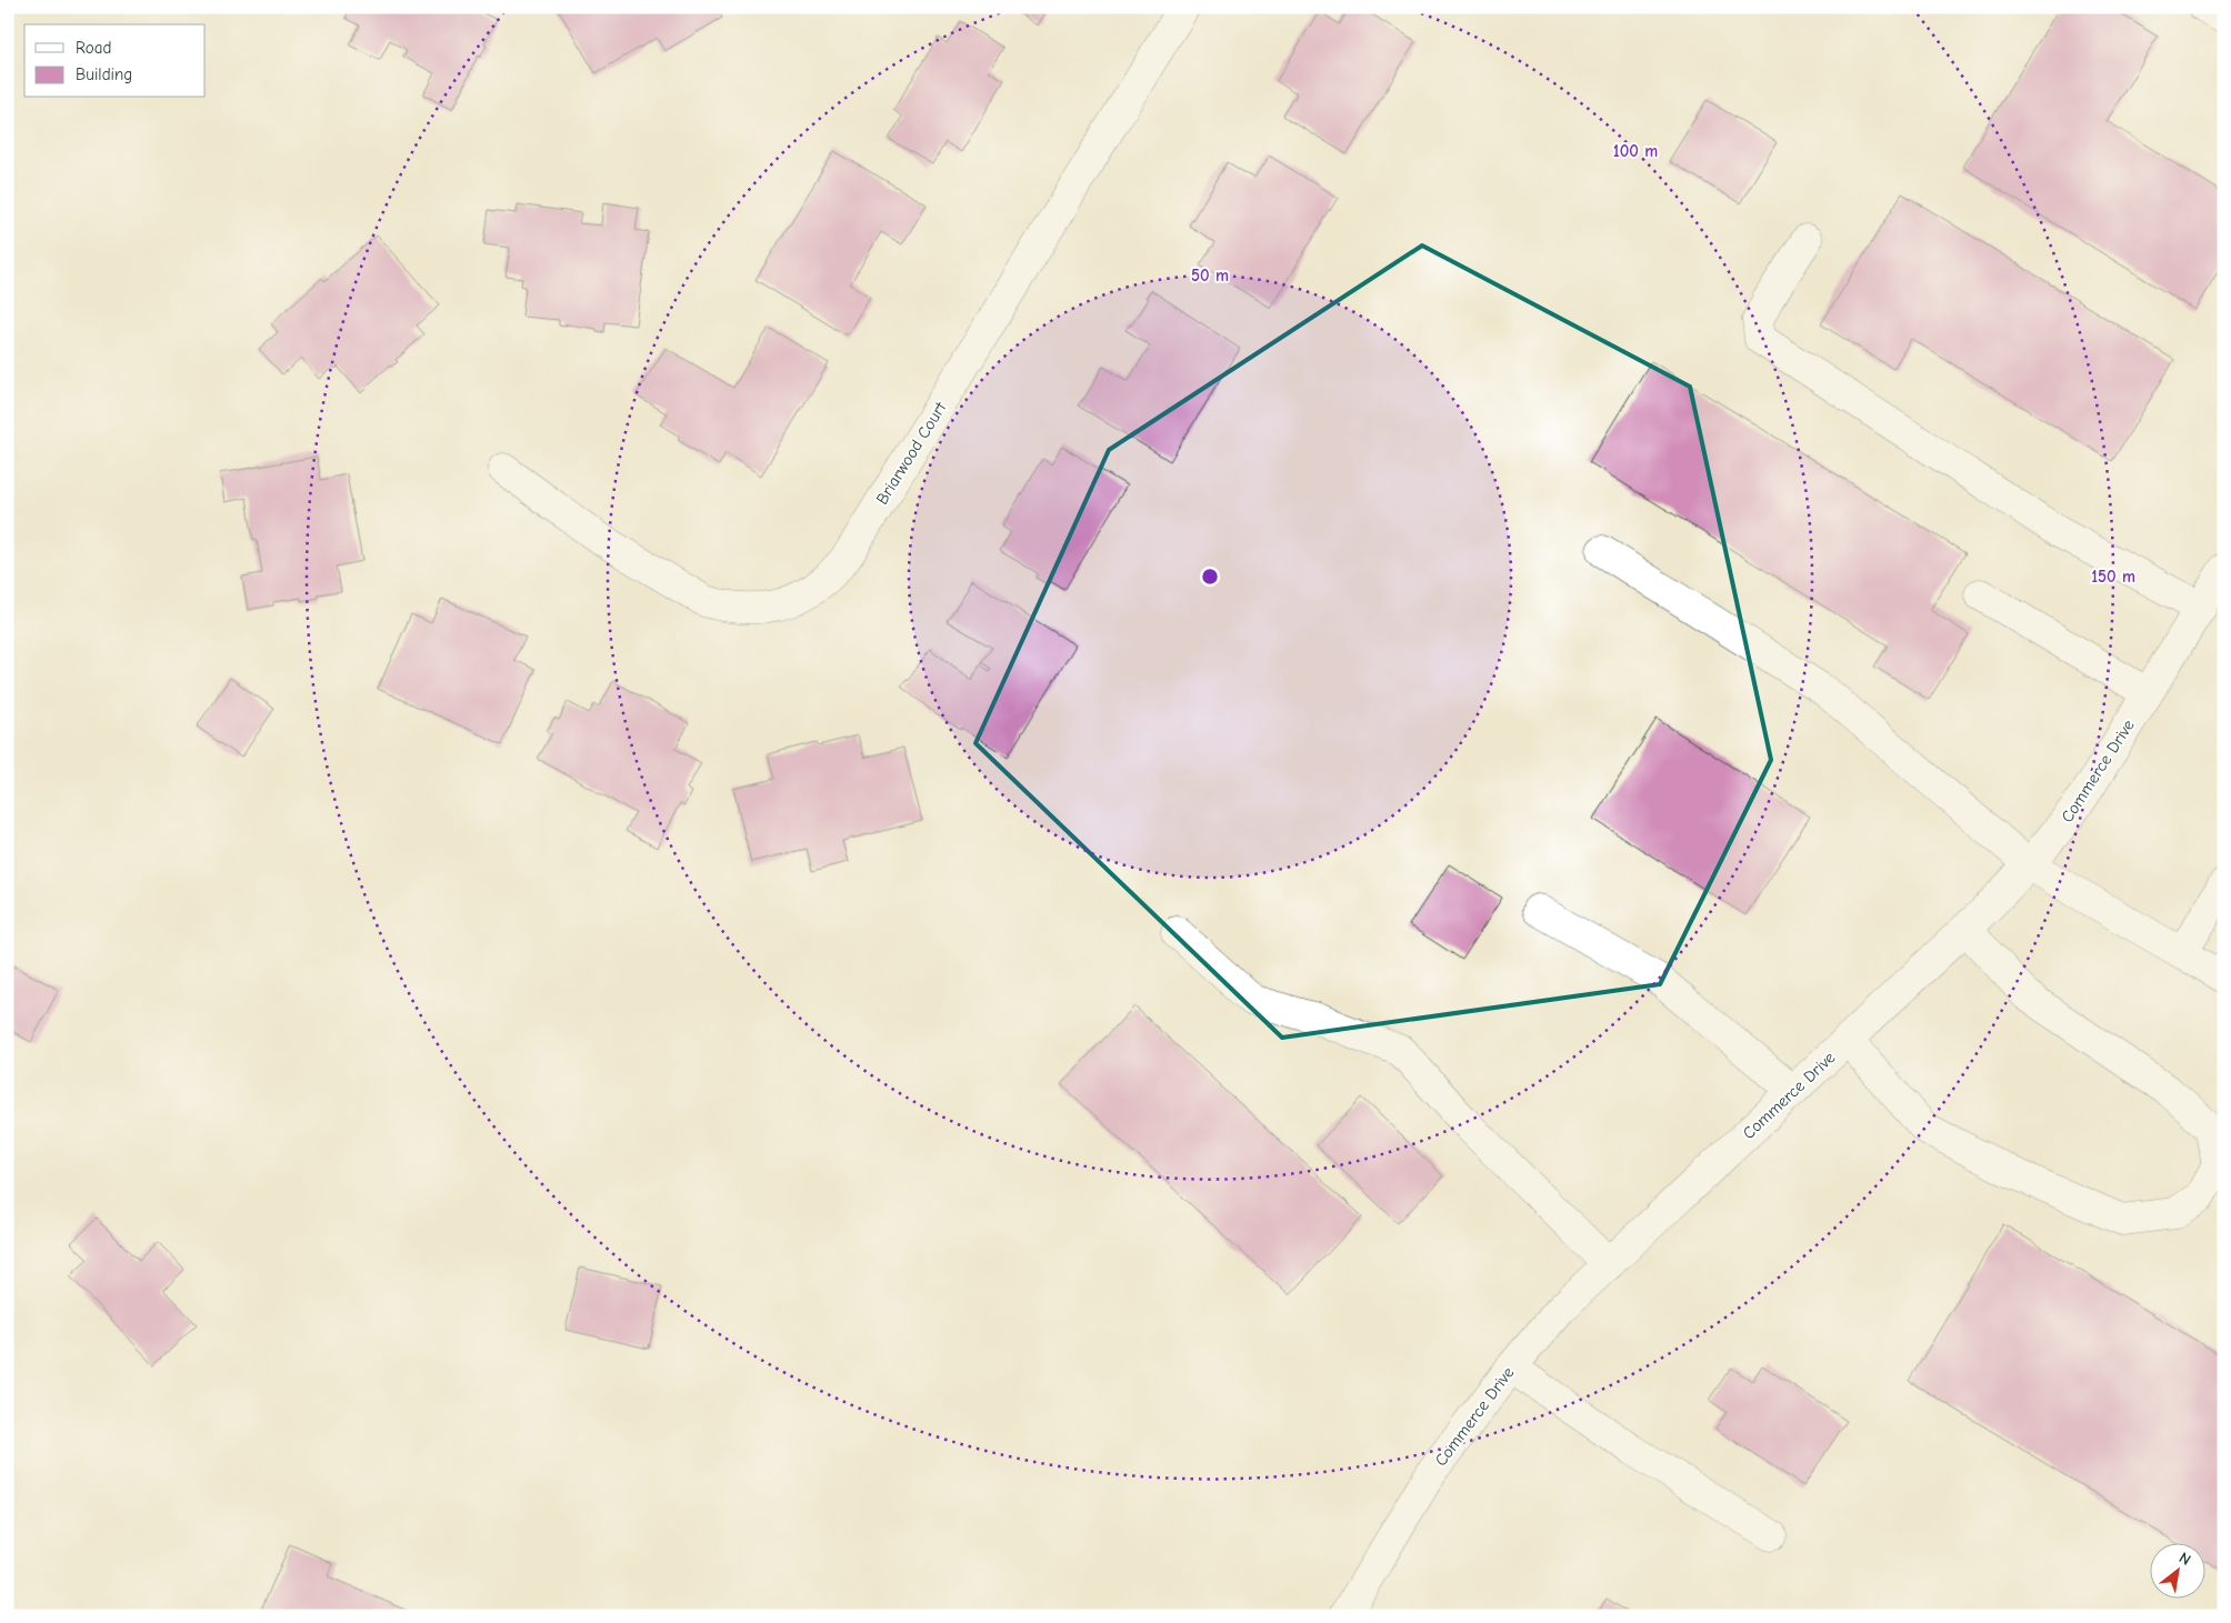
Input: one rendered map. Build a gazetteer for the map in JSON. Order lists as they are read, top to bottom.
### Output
{
  "streets": {
    "street": ["Briarwood Court", "Commerce Drive"]
  },
  "legend": ["Road", "Building"],
  "north": "top right",
  "rings": ["100 m", "50 m", "150 m"]
}
